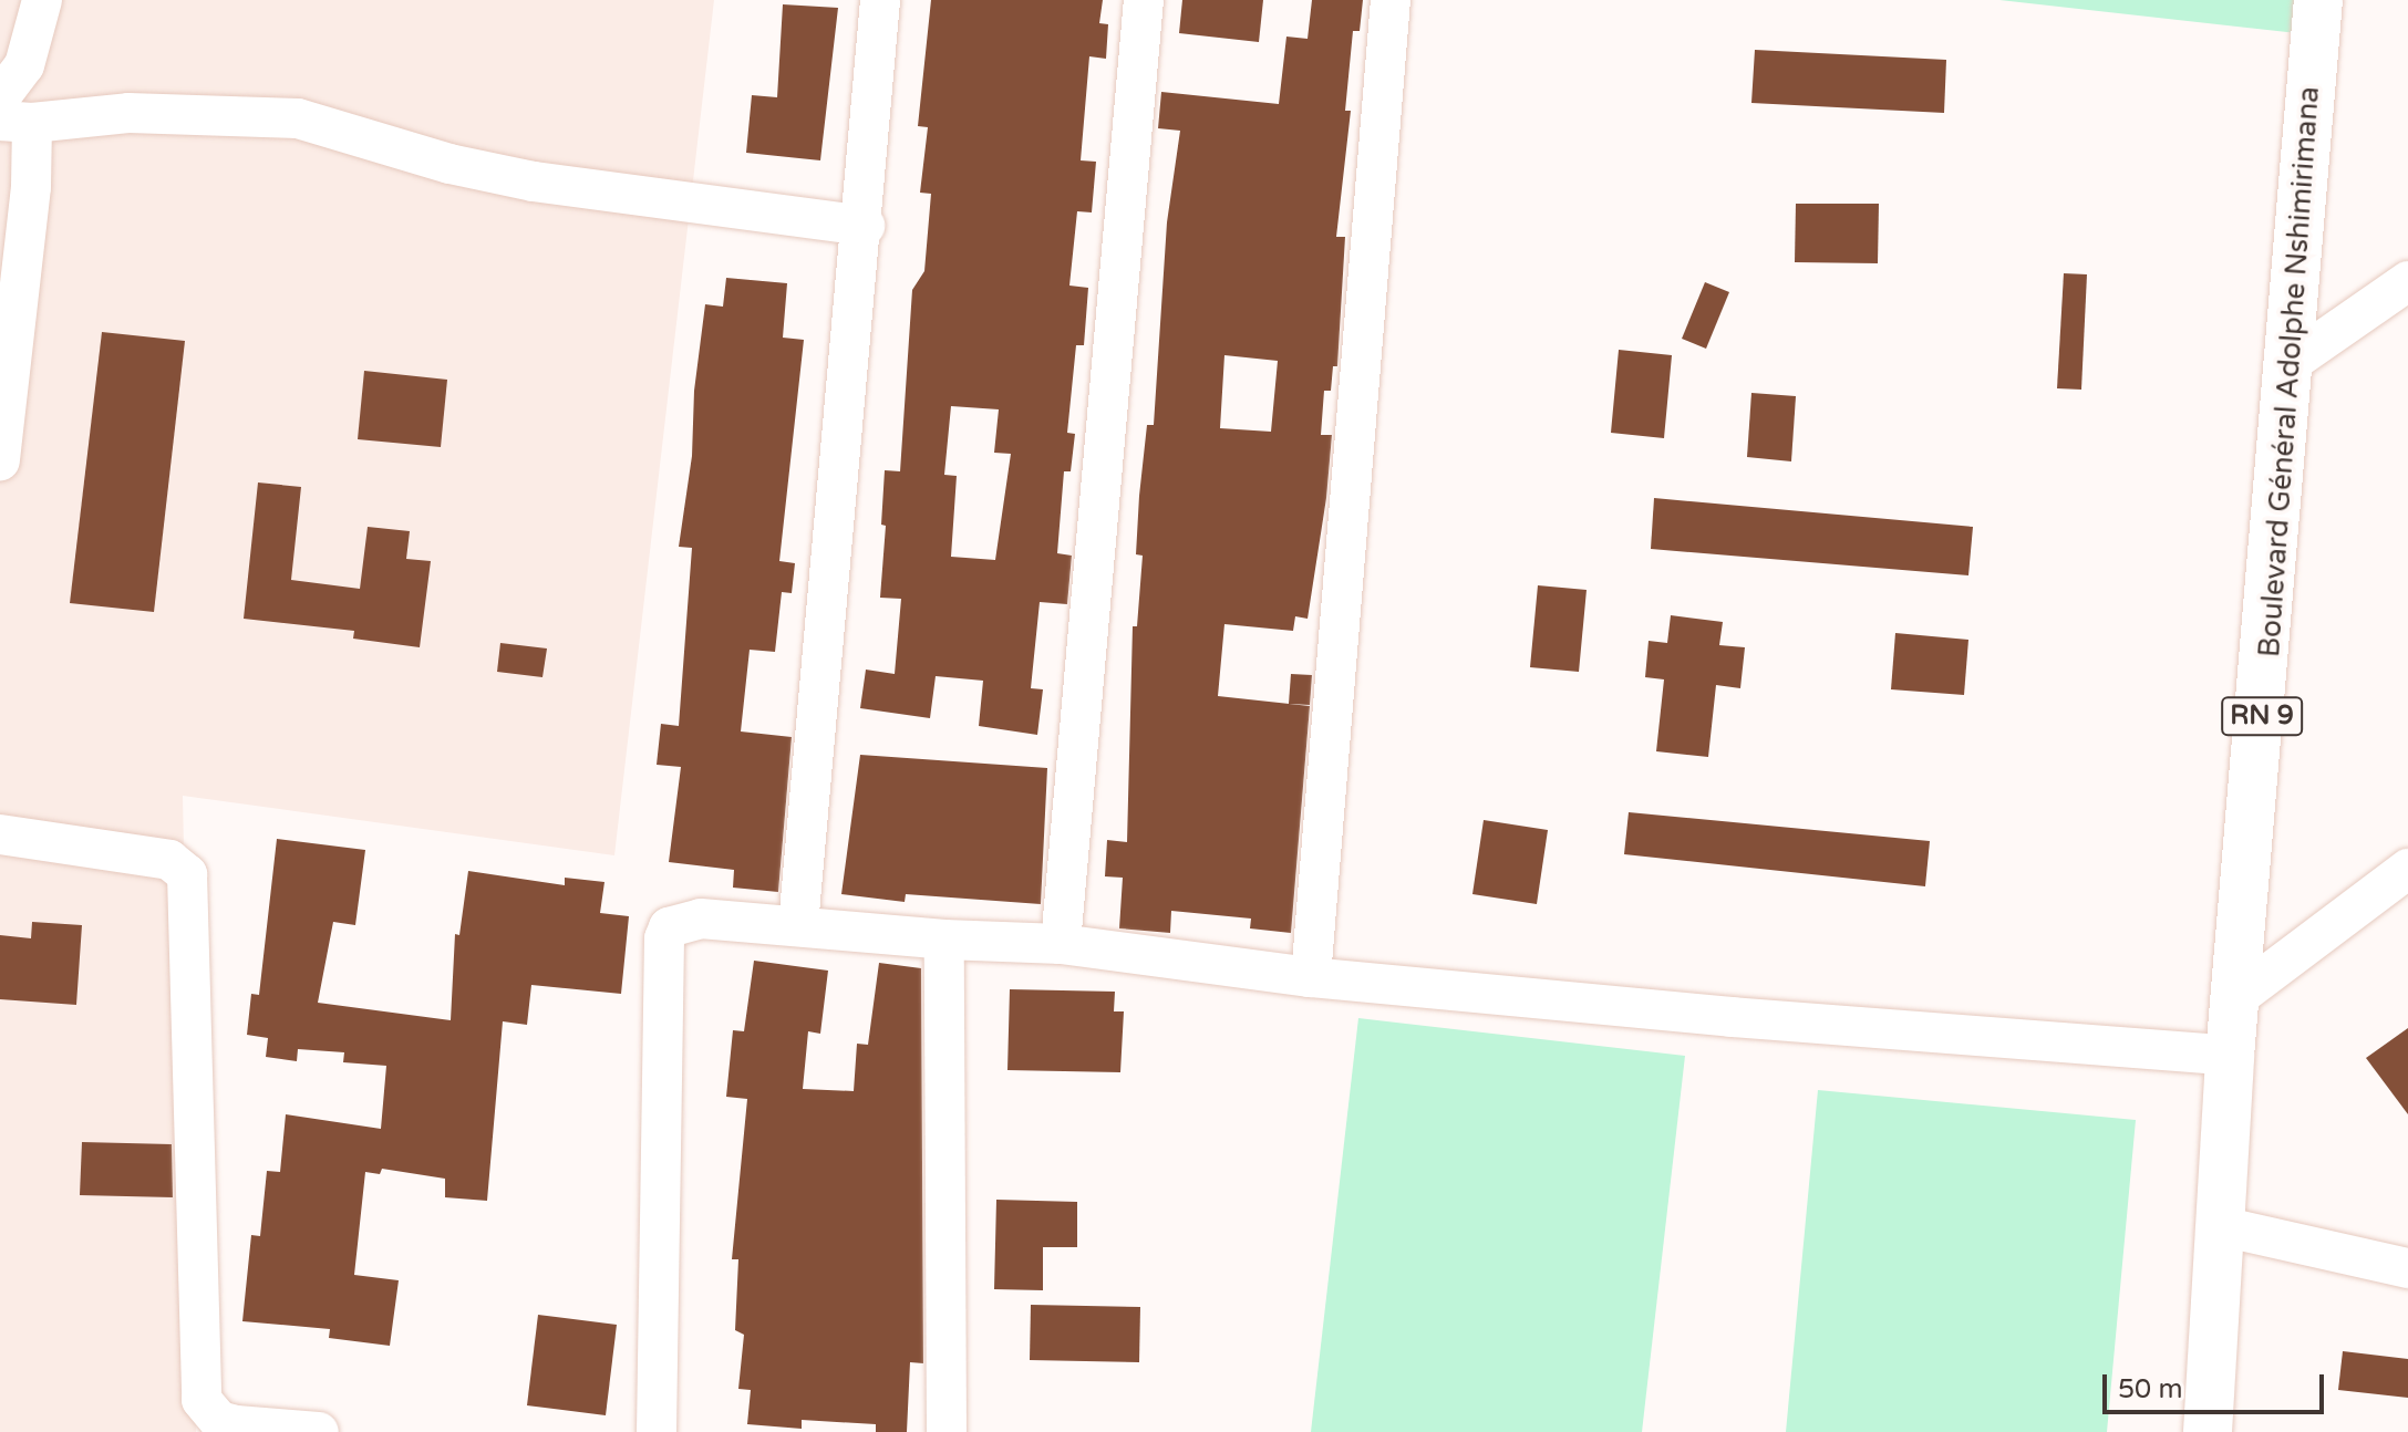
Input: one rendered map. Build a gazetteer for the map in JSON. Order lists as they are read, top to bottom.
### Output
{
  "streets": {
    "main road": ["Boulevard Général Adolphe Nshimirimana", "RN 9"]
  },
  "scale_bar": "50 m"
}
